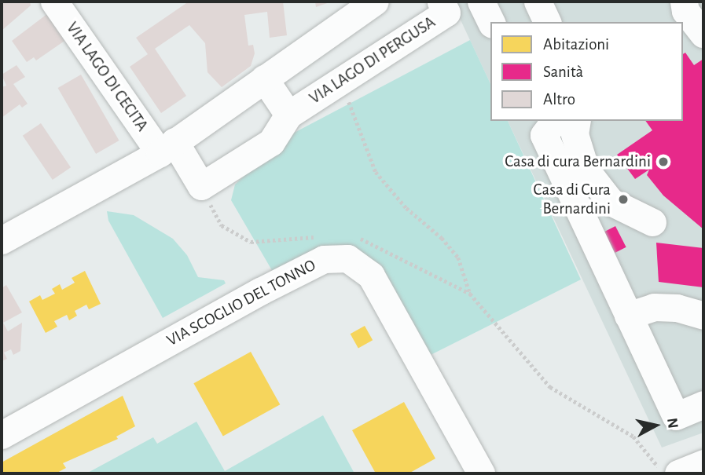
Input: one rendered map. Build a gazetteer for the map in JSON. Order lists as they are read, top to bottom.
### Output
{
  "streets": {
    "street": ["VIA LAGO DI PERGUSA", "VIA LAGO DI CECITA", "VIA SCOGLIO DEL TONNO"]
  },
  "places": ["Casa di cura Bernardini", "Casa di Cura Bernardini"],
  "legend": ["Abitazioni", "Sanità", "Altro"],
  "north": "right"
}
